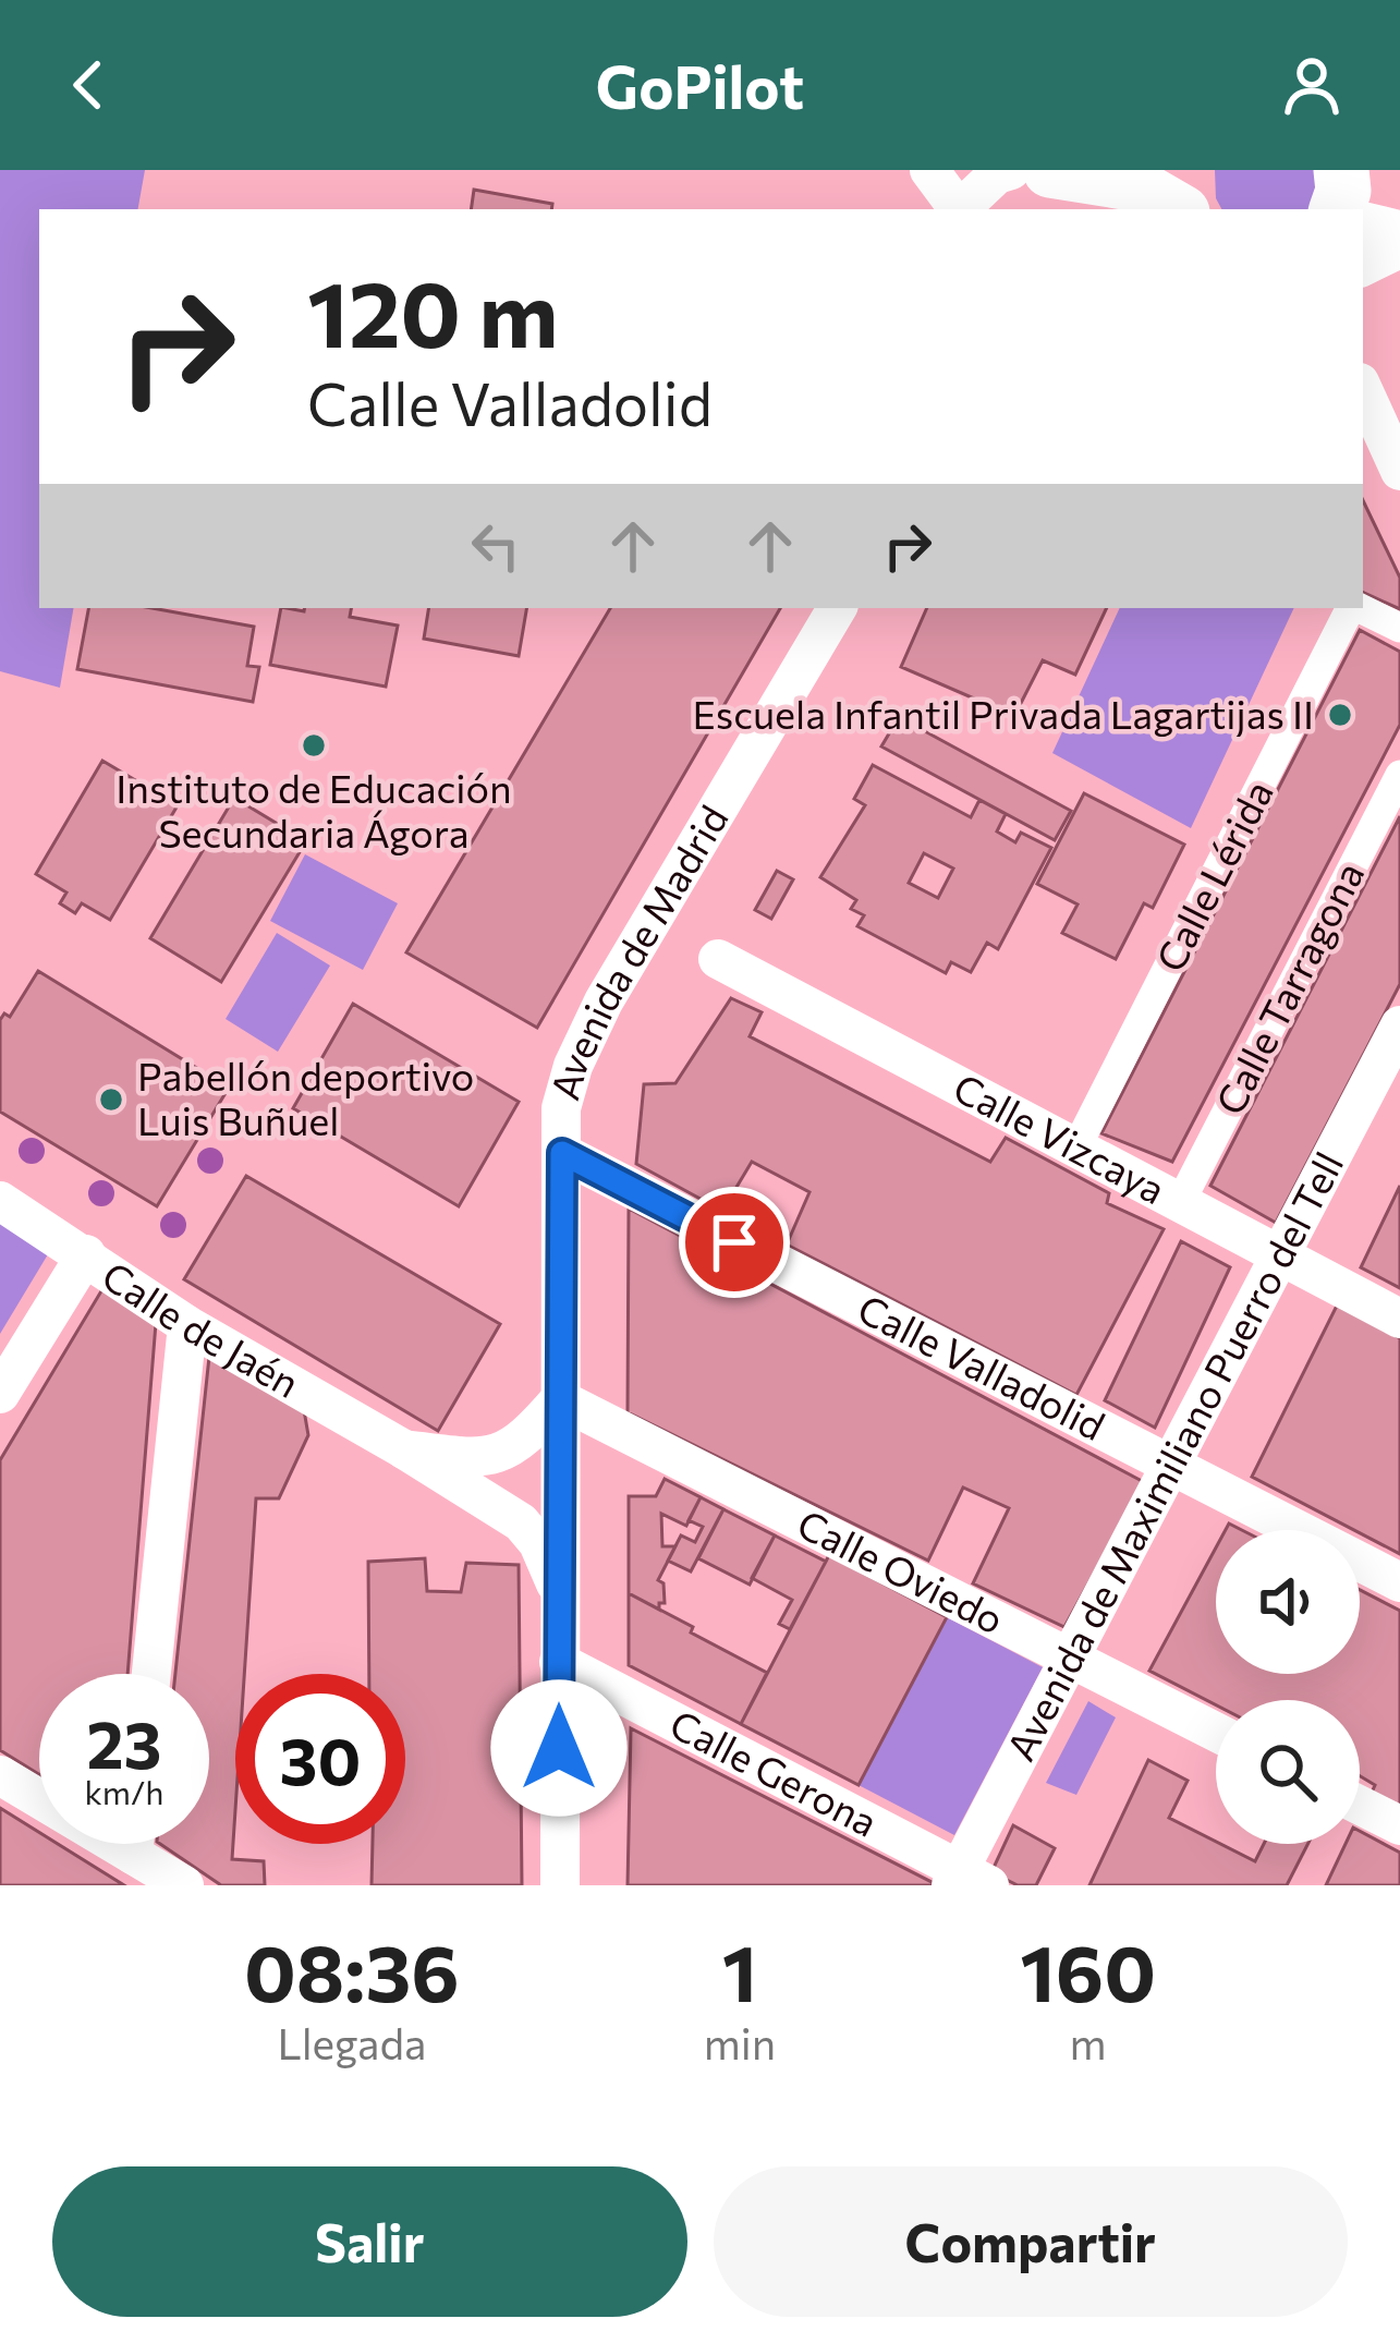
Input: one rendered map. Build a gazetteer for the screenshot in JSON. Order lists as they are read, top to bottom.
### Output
{
  "streets": {
    "street": [
      "Calle Lérida",
      "Avenida de Madrid",
      "Calle Tarragona",
      "Calle Vizcaya",
      "Calle de Jaén",
      "Calle Valladolid",
      "Avenida de Maximiliano Puerro del Tell",
      "Calle Oviedo",
      "Calle Gerona"
    ]
  },
  "crossings": [
    ["Calle Lérida", "Calle Vizcaya"],
    ["Avenida de Madrid", "Calle de Jaén"],
    ["Avenida de Madrid", "Calle Valladolid"],
    ["Avenida de Madrid", "Calle Oviedo"],
    ["Avenida de Madrid", "Calle Gerona"],
    ["Calle Tarragona", "Calle Vizcaya"],
    ["Calle Vizcaya", "Avenida de Maximiliano Puerro del Tell"],
    ["Calle de Jaén", "Calle Oviedo"],
    ["Calle Valladolid", "Avenida de Maximiliano Puerro del Tell"],
    ["Avenida de Maximiliano Puerro del Tell", "Calle Oviedo"],
    ["Avenida de Maximiliano Puerro del Tell", "Calle Gerona"]
  ],
  "places": ["Escuela Infantil Privada Lagartijas II", "Instituto de Educación Secundaria Ágora", "Pabellón deportivo Luis Buñuel"],
  "page": {
    "header": "GoPilot",
    "turn": ["120 m", "Calle Valladolid"],
    "speed": "23 km/h",
    "limit": "30",
    "eta": [
      "08:36",
      "Llegada",
      "1",
      "min",
      "160",
      "m"
    ],
    "buttons": ["Salir", "Compartir"]
  }
}
